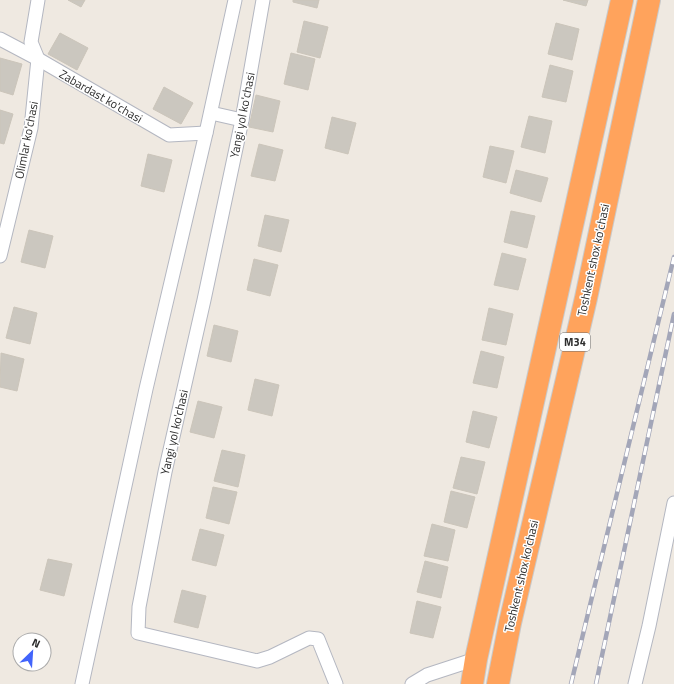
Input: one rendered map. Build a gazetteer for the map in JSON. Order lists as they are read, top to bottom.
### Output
{
  "streets": {
    "highway": ["Toshkent shox ko'chasi", "M34"],
    "street": ["Zabardast ko'chasi", "Yangi yol ko'chasi", "Olimlar ko'chasi"]
  },
  "crossings": [
    ["Zabardast ko'chasi", "Olimlar ko'chasi"]
  ],
  "north": "top right"
}
